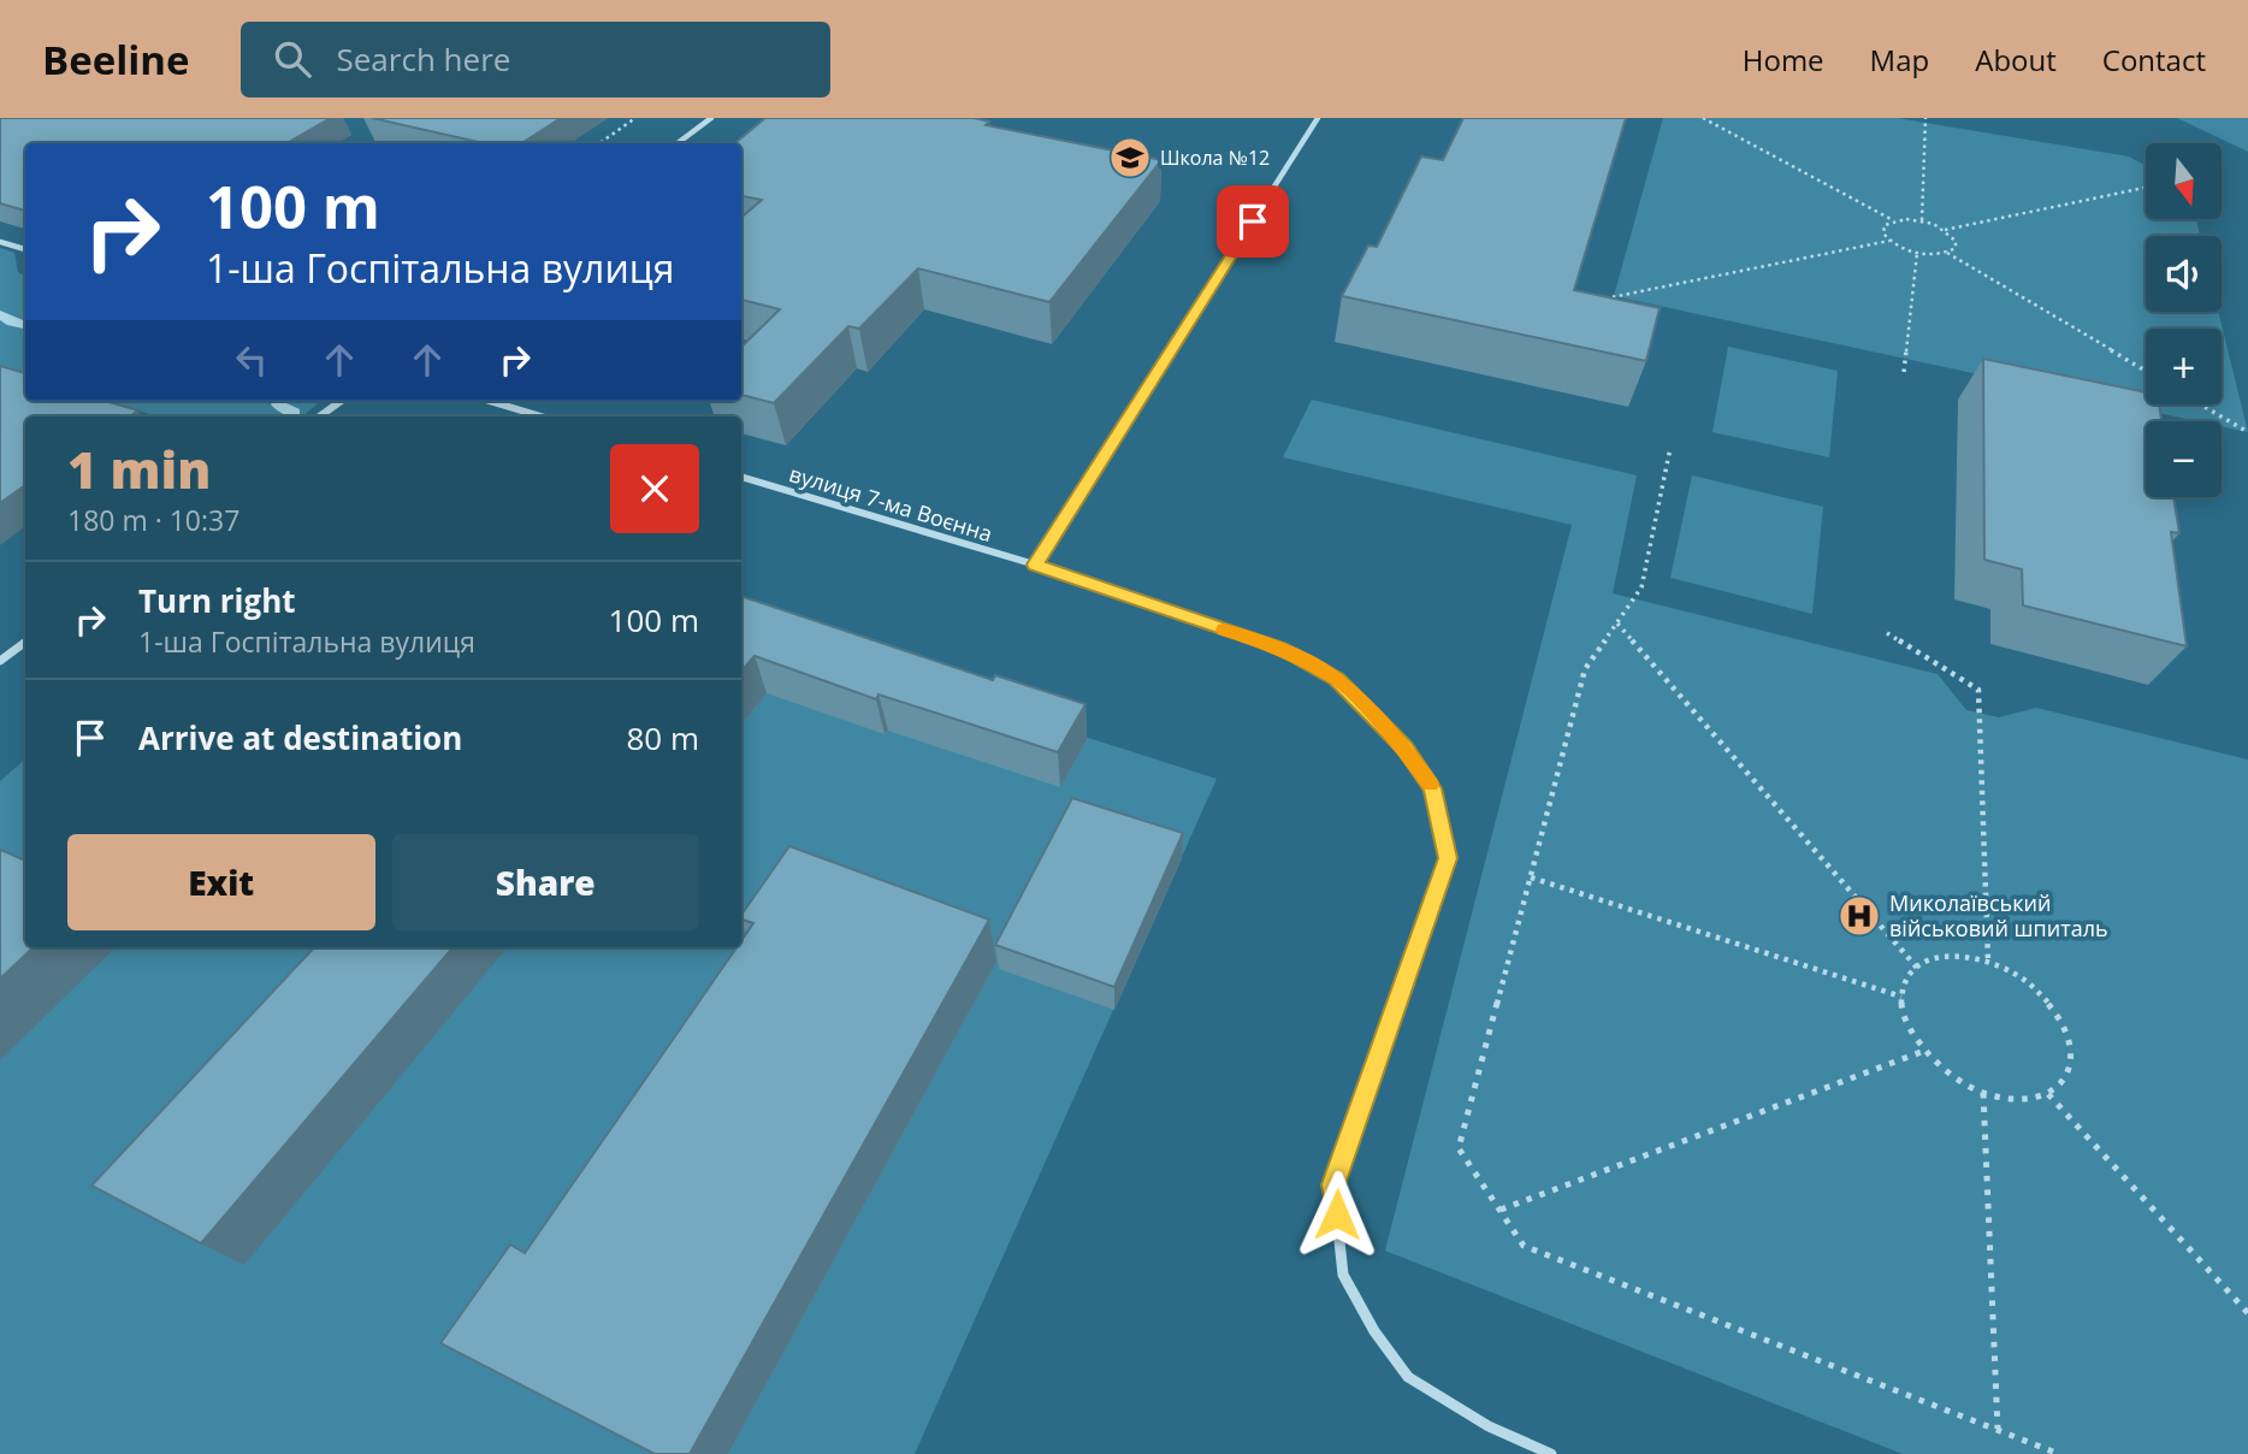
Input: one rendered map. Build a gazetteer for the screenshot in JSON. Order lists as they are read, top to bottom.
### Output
{
  "streets": {
    "street": ["вулиця 7-ма Воєнна"]
  },
  "places": {
    "school or university": ["Школа №12"],
    "hospital": ["Миколаївський військовий шпиталь"]
  },
  "north": "bottom",
  "page": {
    "header": "Beeline",
    "search": "Search here",
    "nav": [
      "Home",
      "Map",
      "About",
      "Contact"
    ],
    "map_buttons": ["+", "−"],
    "turn": ["100 m", "1-ша Госпітальна вулиця"],
    "heading": ["1 min", "180 m · 10:37"],
    "list": [
      {
        "name": "Turn right",
        "note": "1-ша Госпітальна вулиця",
        "value": "100 m"
      },
      {
        "name": "Arrive at destination",
        "value": "80 m"
      }
    ],
    "buttons": ["Exit", "Share"]
  }
}
